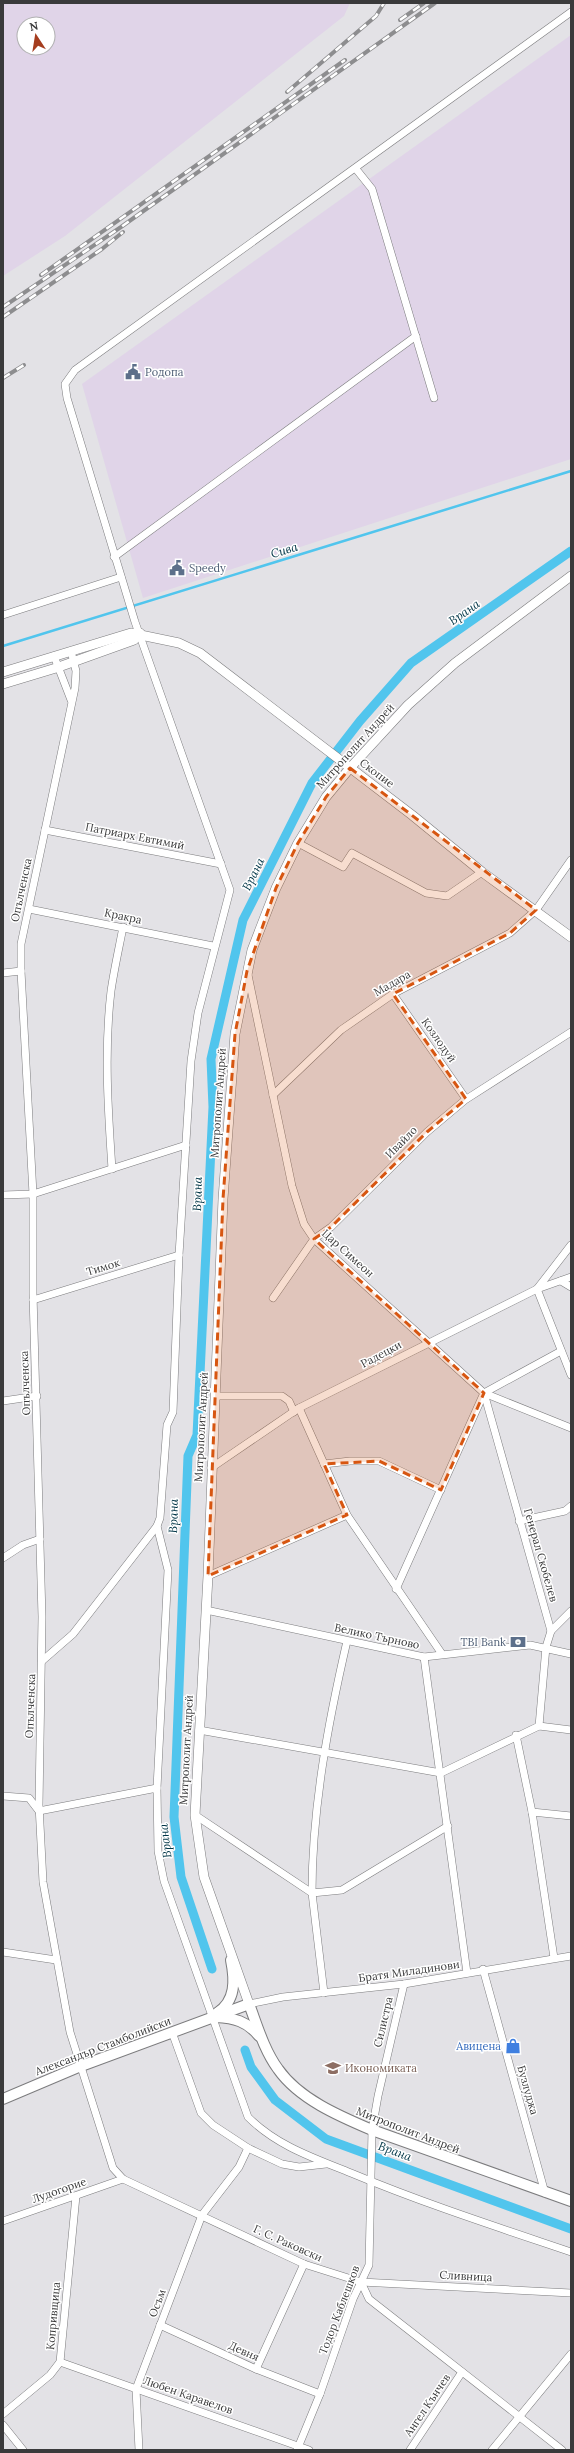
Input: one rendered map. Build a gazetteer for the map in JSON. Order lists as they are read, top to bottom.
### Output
{
  "streets": {
    "main road": ["Митрополит Андрей", "Александър Стамболийски"],
    "street": [
      "Скопие",
      "Патриарх Евтимий",
      "Опълченска",
      "Кракра",
      "Мадара",
      "Козлодуй",
      "Ивайло",
      "Цар Симеон",
      "Тимок",
      "Радецки",
      "Генерал Скобелев",
      "Велико Търново",
      "Братя Миладинови",
      "Силистра",
      "Бузлуджа",
      "Лудогорие",
      "Г. С. Раковски",
      "Сливница",
      "Осъм",
      "Тодор Каблешков",
      "Копривщица",
      "Девня",
      "Любен Каравелов",
      "Ангел Кънчев"
    ]
  },
  "crossings": [
    ["Митрополит Андрей", "Скопие"],
    ["Митрополит Андрей", "Цар Симеон"],
    ["Митрополит Андрей", "Радецки"],
    ["Митрополит Андрей", "Велико Търново"],
    ["Митрополит Андрей", "Братя Миладинови"],
    ["Митрополит Андрей", "Силистра"],
    ["Митрополит Андрей", "Александър Стамболийски"],
    ["Митрополит Андрей", "Бузлуджа"],
    ["Скопие", "Мадара"],
    ["Патриарх Евтимий", "Опълченска"],
    ["Опълченска", "Кракра"],
    ["Опълченска", "Тимок"],
    ["Опълченска", "Александър Стамболийски"],
    ["Опълченска", "Г. С. Раковски"],
    ["Мадара", "Козлодуй"],
    ["Мадара", "Цар Симеон"],
    ["Козлодуй", "Ивайло"],
    ["Ивайло", "Цар Симеон"],
    ["Цар Симеон", "Радецки"],
    ["Цар Симеон", "Генерал Скобелев"],
    ["Братя Миладинови", "Силистра"],
    ["Братя Миладинови", "Александър Стамболийски"],
    ["Братя Миладинови", "Бузлуджа"],
    ["Силистра", "Тодор Каблешков"],
    ["Александър Стамболийски", "Г. С. Раковски"],
    ["Лудогорие", "Г. С. Раковски"],
    ["Лудогорие", "Копривщица"],
    ["Г. С. Раковски", "Сливница"],
    ["Г. С. Раковски", "Осъм"],
    ["Г. С. Раковски", "Тодор Каблешков"],
    ["Сливница", "Тодор Каблешков"],
    ["Осъм", "Девня"],
    ["Осъм", "Любен Каравелов"],
    ["Тодор Каблешков", "Девня"],
    ["Тодор Каблешков", "Любен Каравелов"],
    ["Копривщица", "Любен Каравелов"]
  ],
  "water": ["Сива", "Врана"],
  "places": {
    "public building": ["Родопа", "Speedy"],
    "bank": ["TBI Bank"],
    "shop": ["Авицена"],
    "school or university": ["Икономиката"]
  },
  "north": "top"
}
